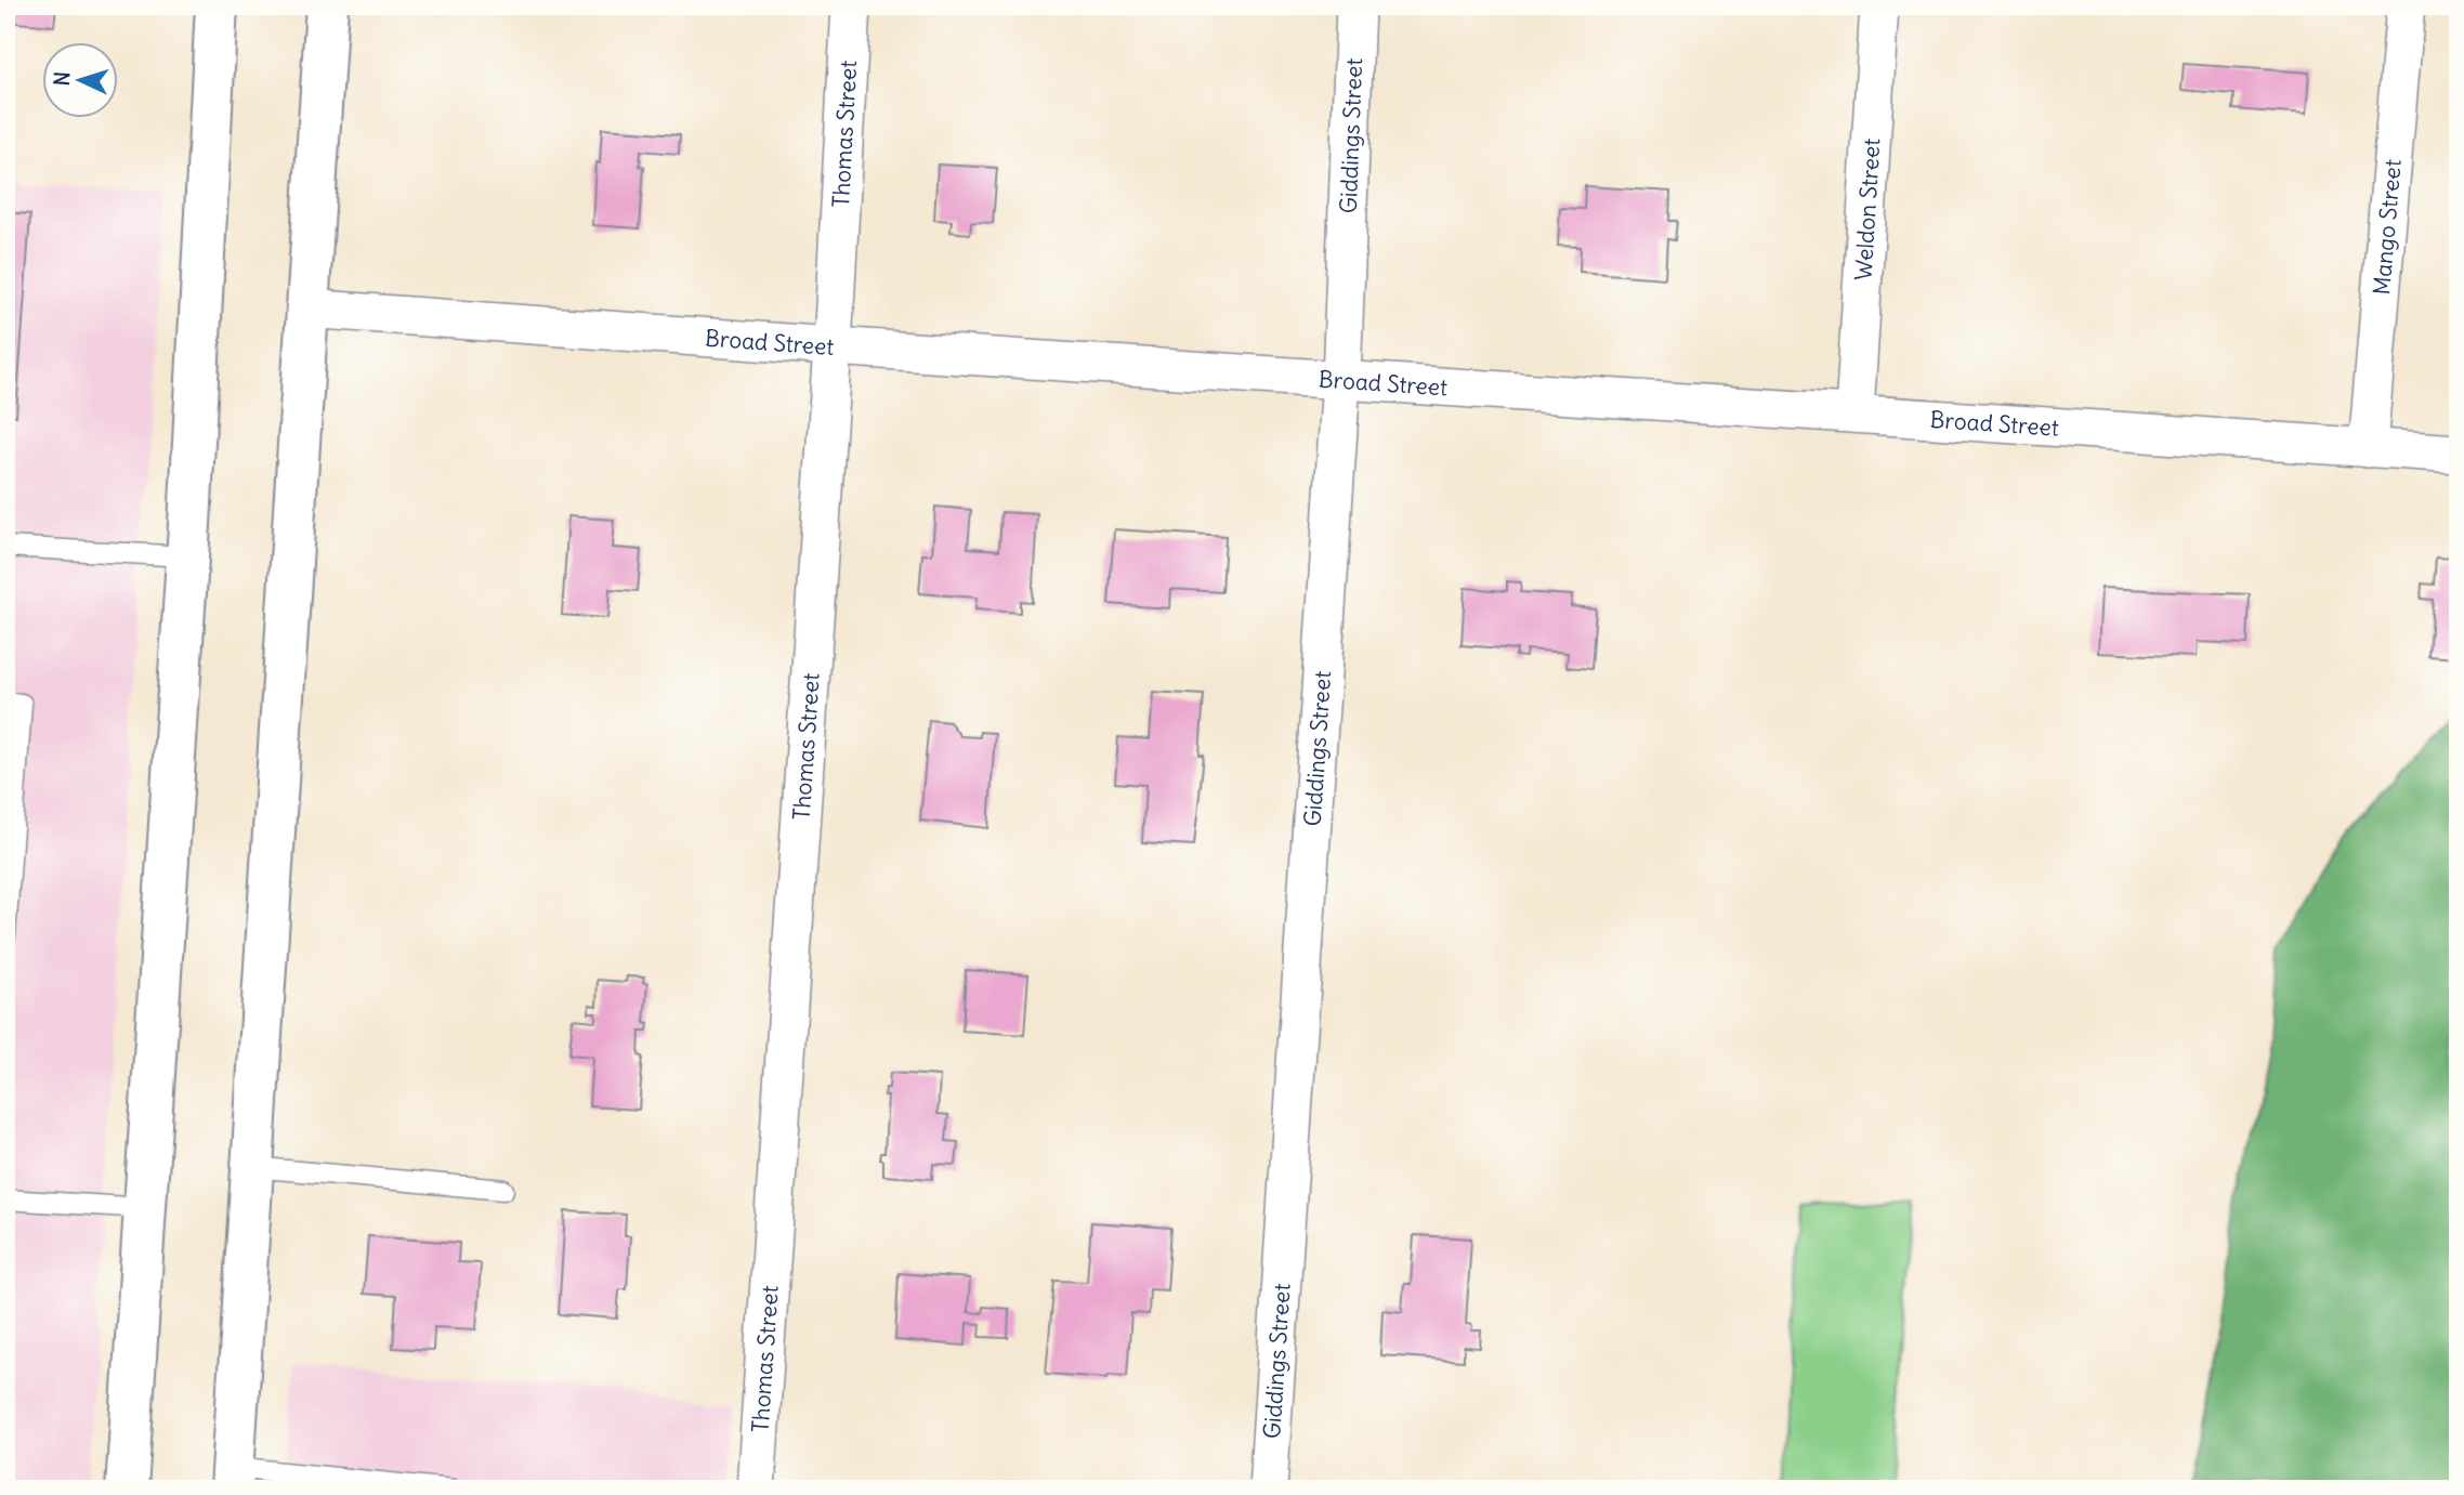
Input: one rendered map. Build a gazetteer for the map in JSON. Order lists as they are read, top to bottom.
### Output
{
  "streets": {
    "street": [
      "Thomas Street",
      "Giddings Street",
      "Weldon Street",
      "Mango Street",
      "Broad Street"
    ]
  },
  "crossings": [
    ["Thomas Street", "Broad Street"],
    ["Giddings Street", "Broad Street"],
    ["Weldon Street", "Broad Street"],
    ["Mango Street", "Broad Street"]
  ],
  "north": "left"
}
